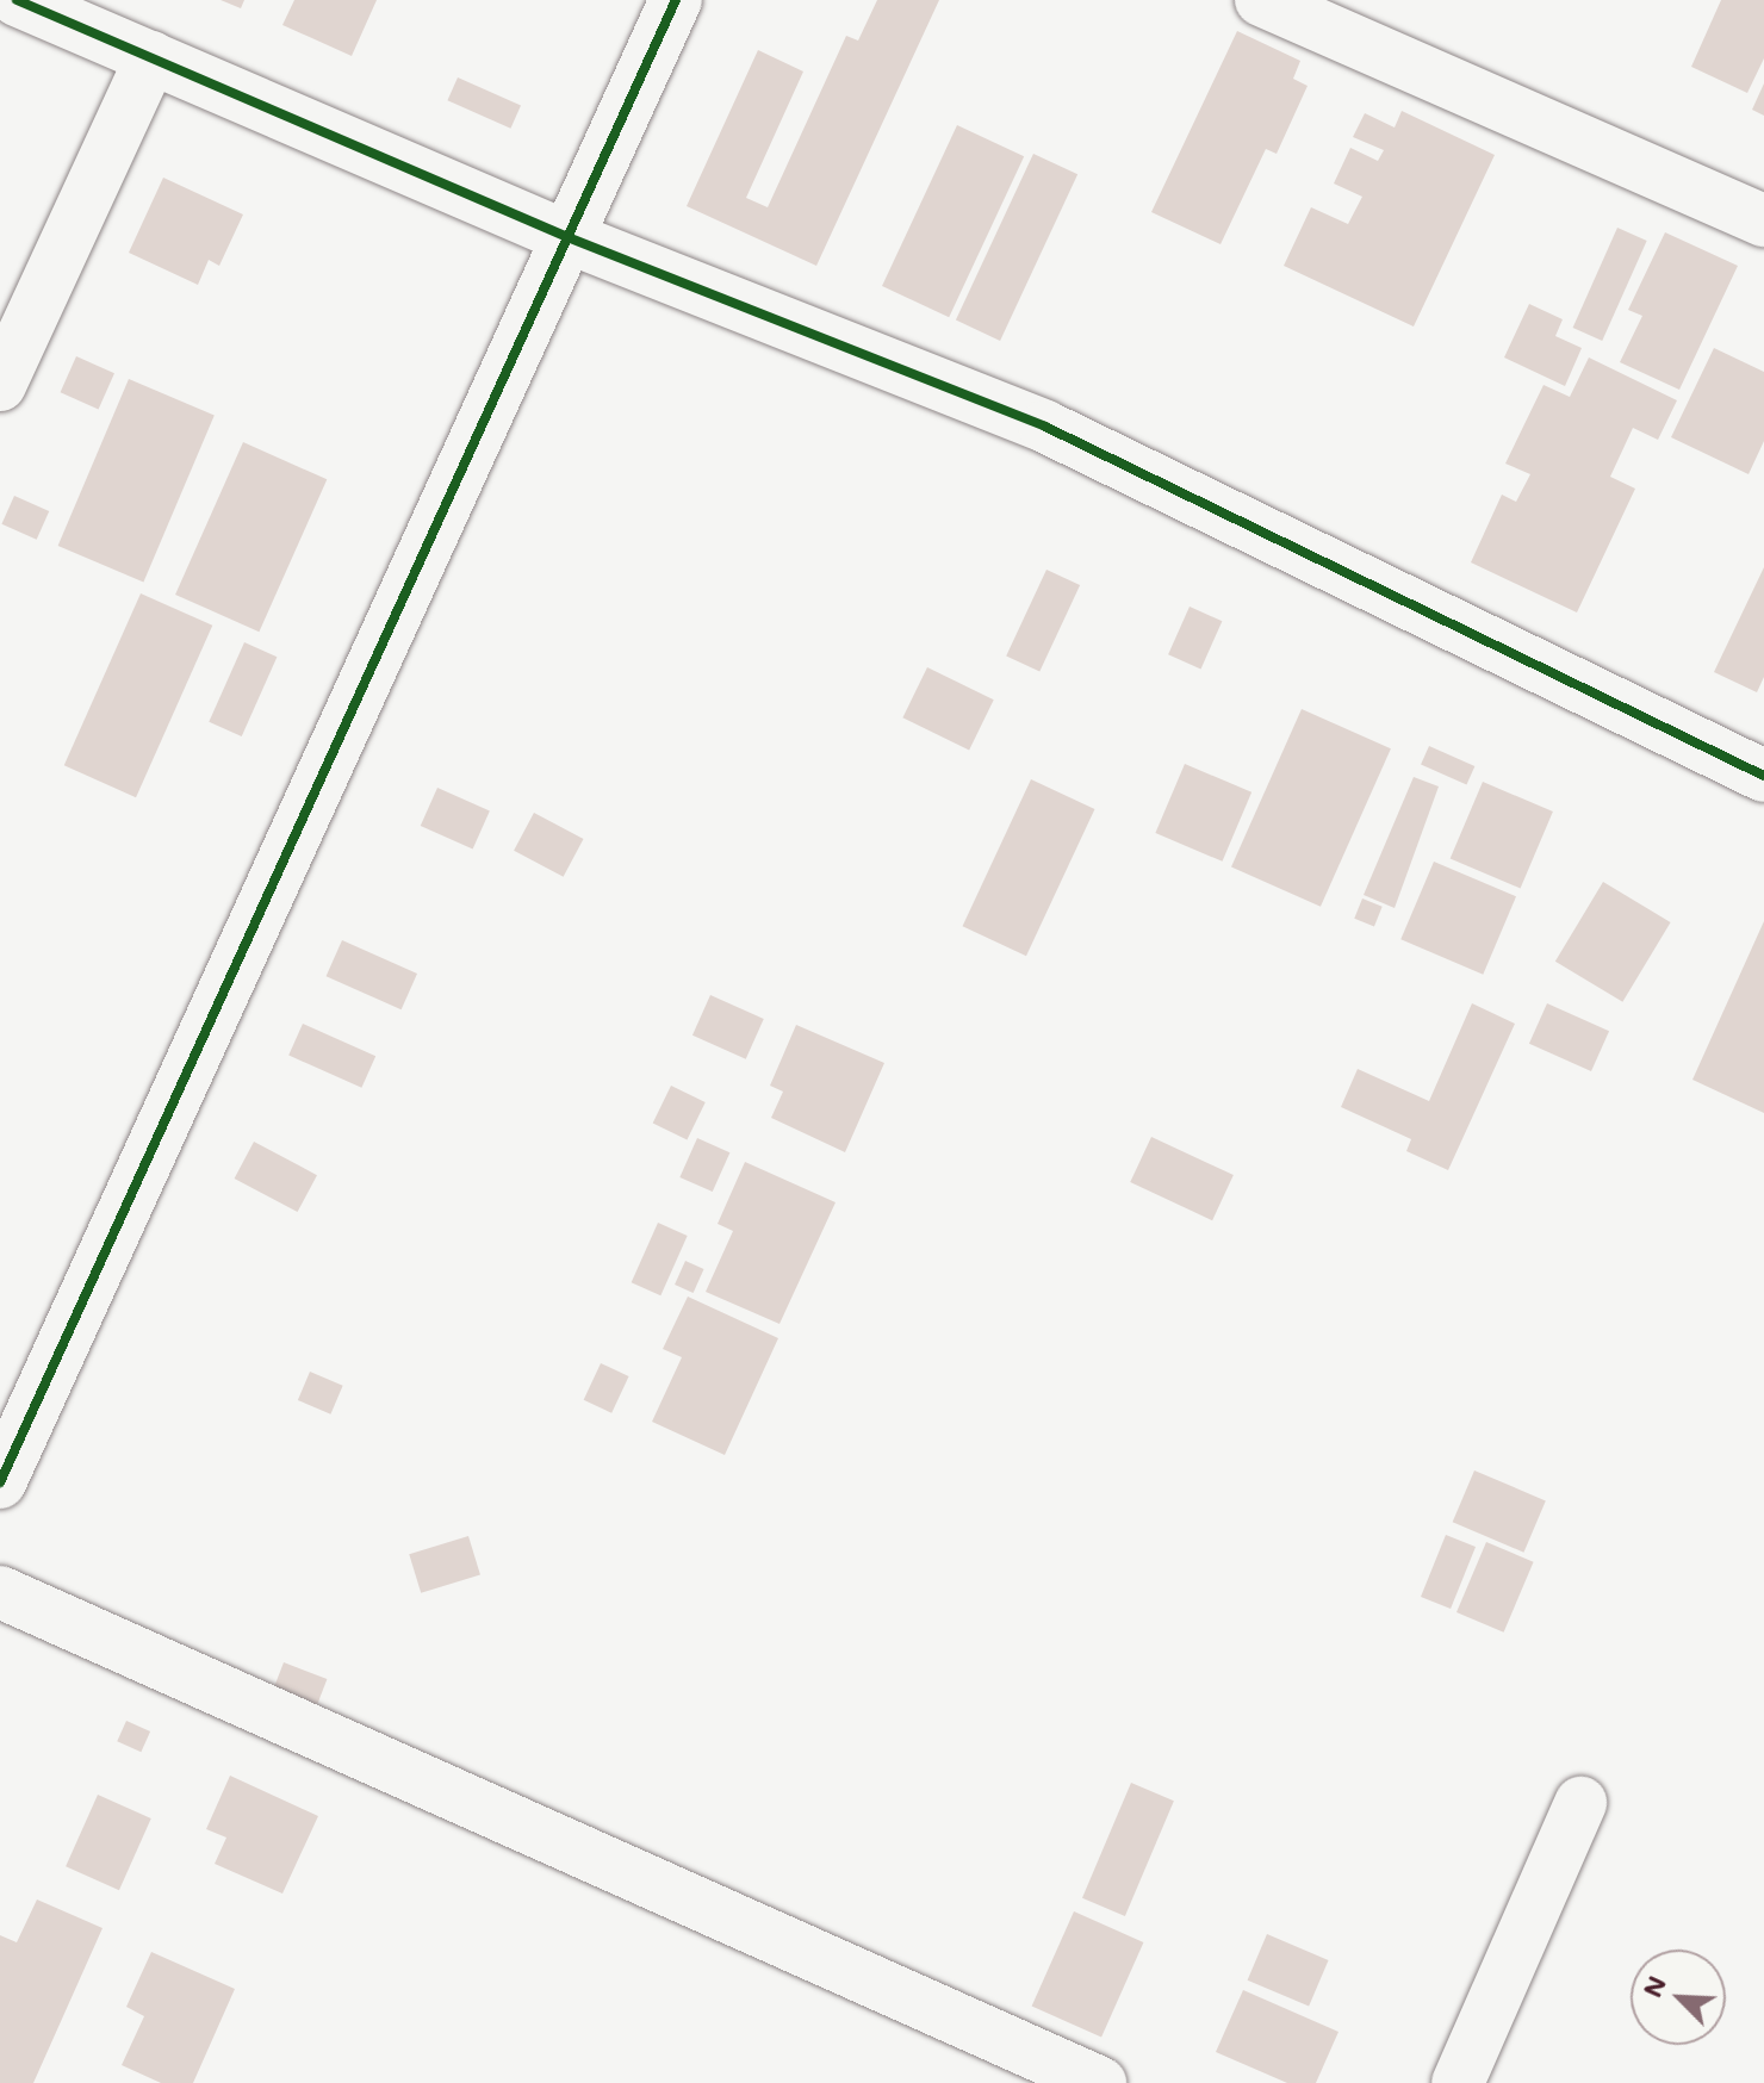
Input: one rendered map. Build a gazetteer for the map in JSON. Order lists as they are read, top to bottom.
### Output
{
  "north": "top left"
}
